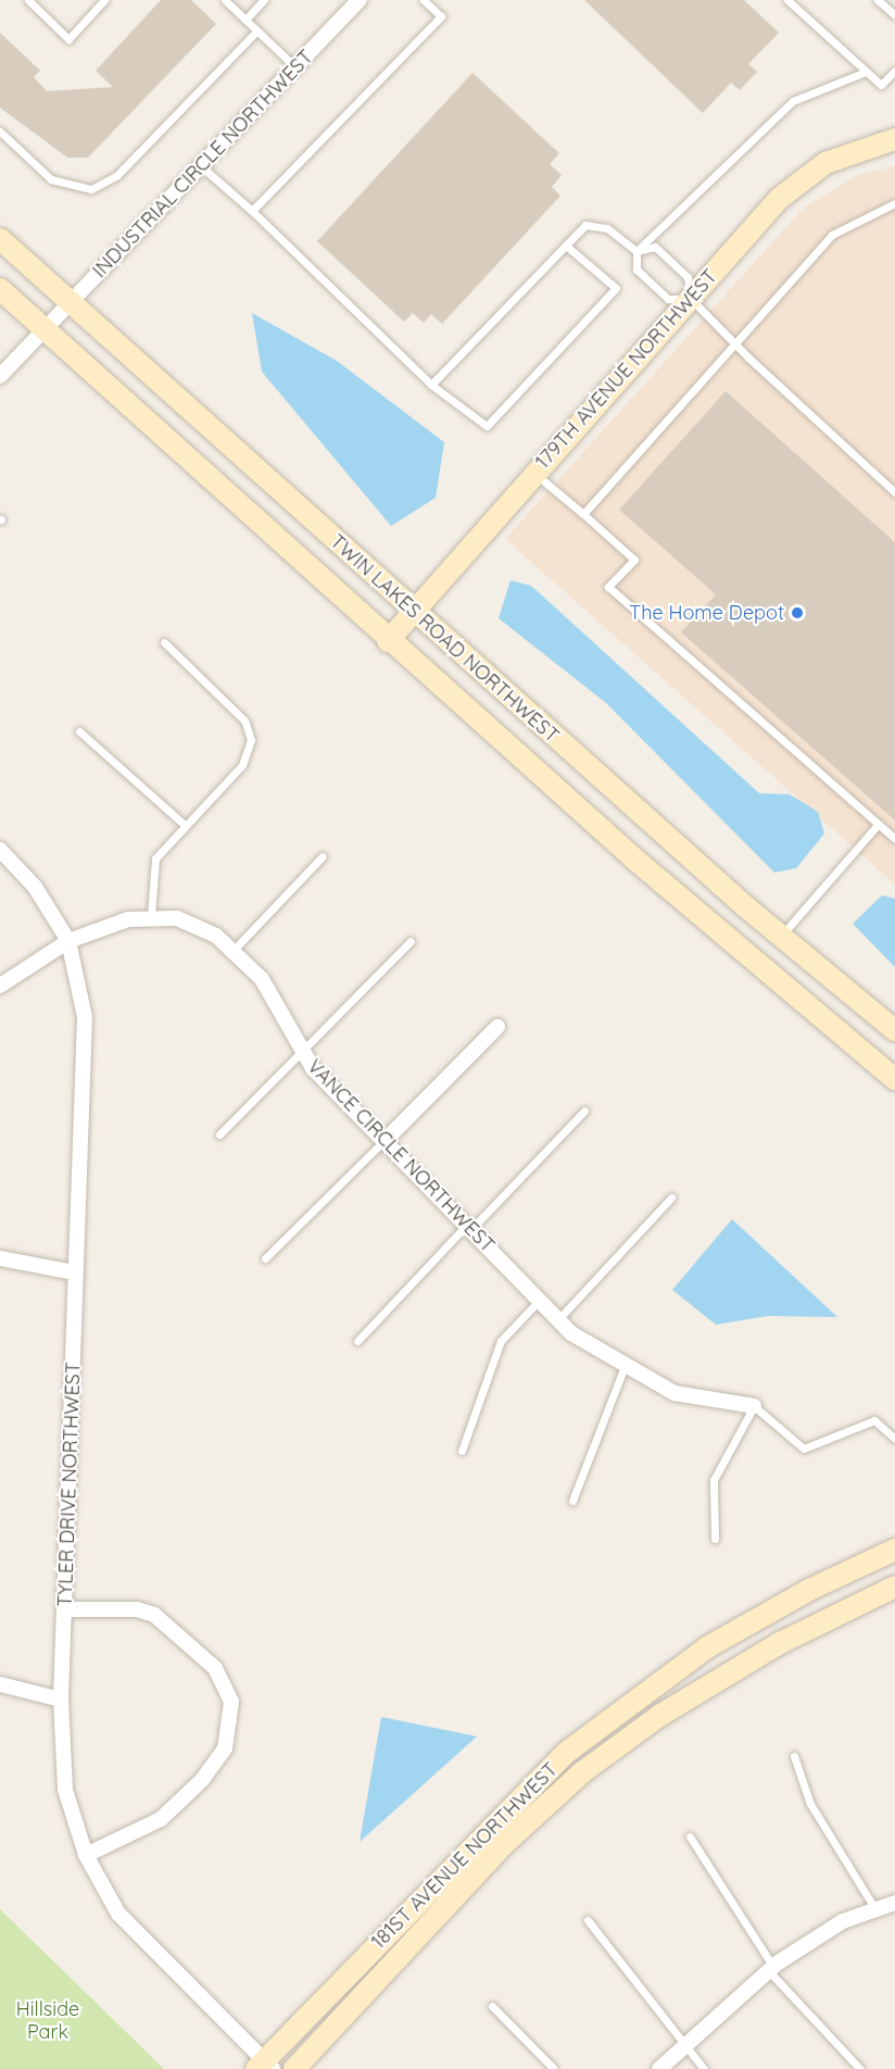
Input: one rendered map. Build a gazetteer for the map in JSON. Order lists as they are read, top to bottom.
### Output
{
  "streets": {
    "street": [
      "INDUSTRIAL CIRCLE NORTHWEST",
      "179TH AVENUE NORTHWEST",
      "TWIN LAKES ROAD NORTHWEST",
      "VANCE CIRCLE NORTHWEST",
      "TYLER DRIVE NORTHWEST",
      "181ST AVENUE NORTHWEST"
    ]
  },
  "crossings": [
    ["INDUSTRIAL CIRCLE NORTHWEST", "TWIN LAKES ROAD NORTHWEST"],
    ["179TH AVENUE NORTHWEST", "TWIN LAKES ROAD NORTHWEST"],
    ["VANCE CIRCLE NORTHWEST", "TYLER DRIVE NORTHWEST"],
    ["TYLER DRIVE NORTHWEST", "181ST AVENUE NORTHWEST"]
  ],
  "parks": ["Hillside Park"],
  "places": ["The Home Depot"]
}
